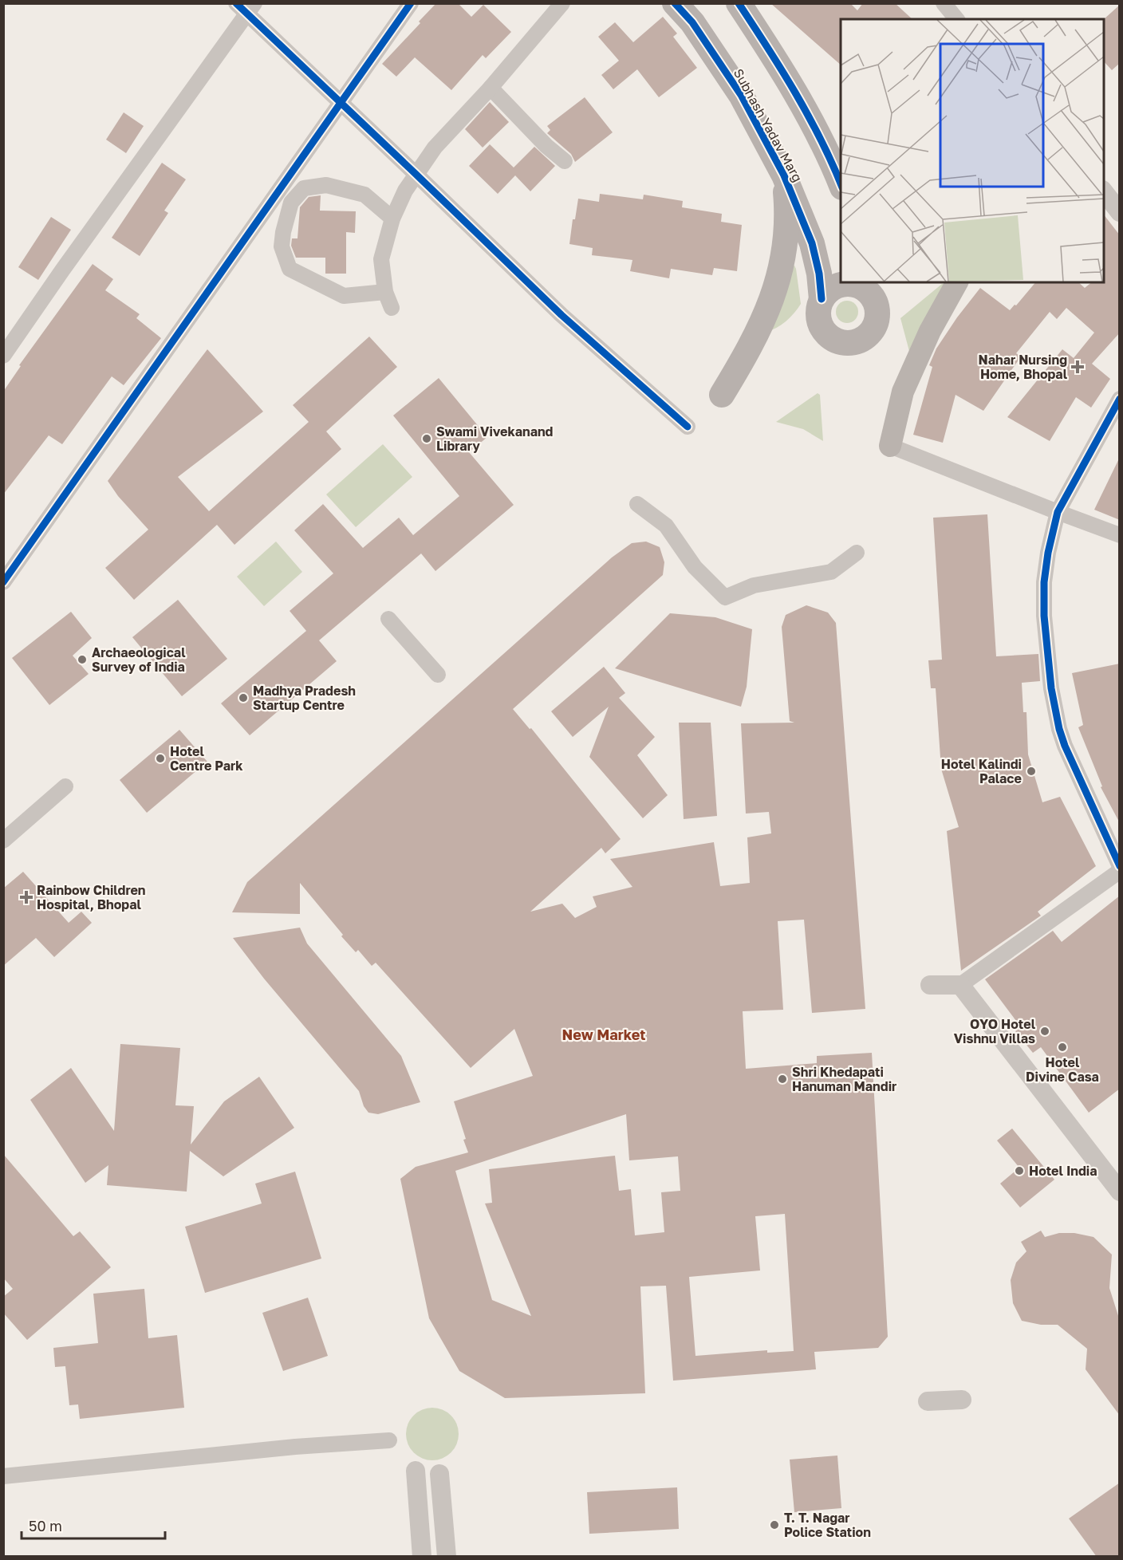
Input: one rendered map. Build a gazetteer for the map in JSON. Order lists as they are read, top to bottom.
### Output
{
  "streets": {
    "main road": ["Subhash Yadav Marg"]
  },
  "districts": ["New Market"],
  "places": {
    "health": ["Nahar Nursing Home, Bhopal", "Rainbow Children Hospital, Bhopal"],
    "other": [
      "Swami Vivekanand Library",
      "Archaeological Survey of India",
      "Madhya Pradesh Startup Centre",
      "Hotel Centre Park",
      "Hotel Kalindi Palace",
      "OYO Hotel Vishnu Villas",
      "Hotel Divine Casa",
      "Shri Khedapati Hanuman Mandir",
      "Hotel India",
      "T. T. Nagar Police Station"
    ]
  },
  "scale_bar": "50 m"
}
